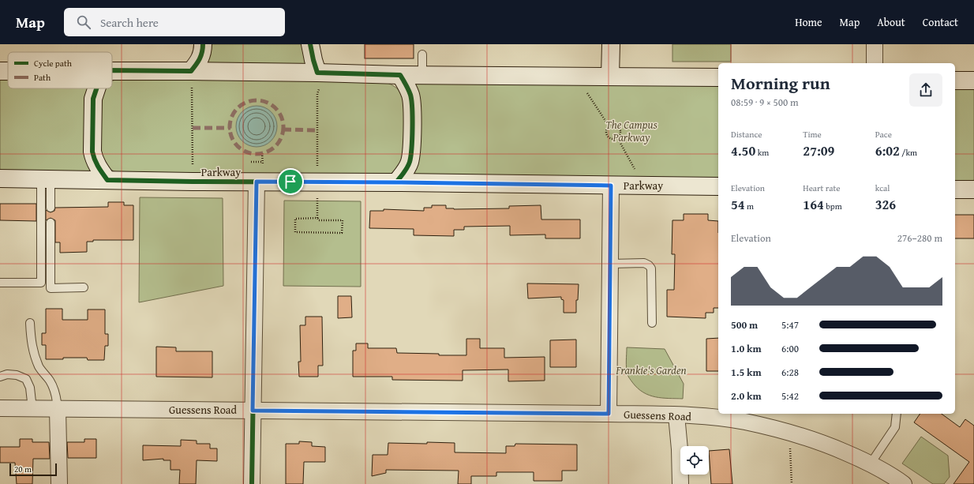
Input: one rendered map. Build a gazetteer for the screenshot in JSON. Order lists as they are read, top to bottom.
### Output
{
  "streets": {
    "street": ["Parkway", "Guessens Road"]
  },
  "parks": ["The Campus Parkway", "Frankie's Garden"],
  "legend": ["Cycle path", "Path"],
  "scale_bar": "20 m",
  "page": {
    "header": "Map",
    "search": "Search here",
    "nav": [
      "Home",
      "Map",
      "About",
      "Contact"
    ],
    "heading": ["Morning run", "08:59 · 9 × 500 m"],
    "stats": [
      ["Distance", "4.50 km"],
      ["Time", "27:09"],
      ["Pace", "6:02 /km"],
      ["Elevation", "54 m"],
      ["Heart rate", "164 bpm"],
      ["kcal", "326"]
    ],
    "chart": ["Elevation", "276–280 m"],
    "list": [
      {
        "name": "500 m",
        "note": "5:47"
      },
      {
        "name": "1.0 km",
        "note": "6:00"
      },
      {
        "name": "1.5 km",
        "note": "6:28"
      },
      {
        "name": "2.0 km",
        "note": "5:42"
      }
    ],
    "scale": "20 m"
  }
}
